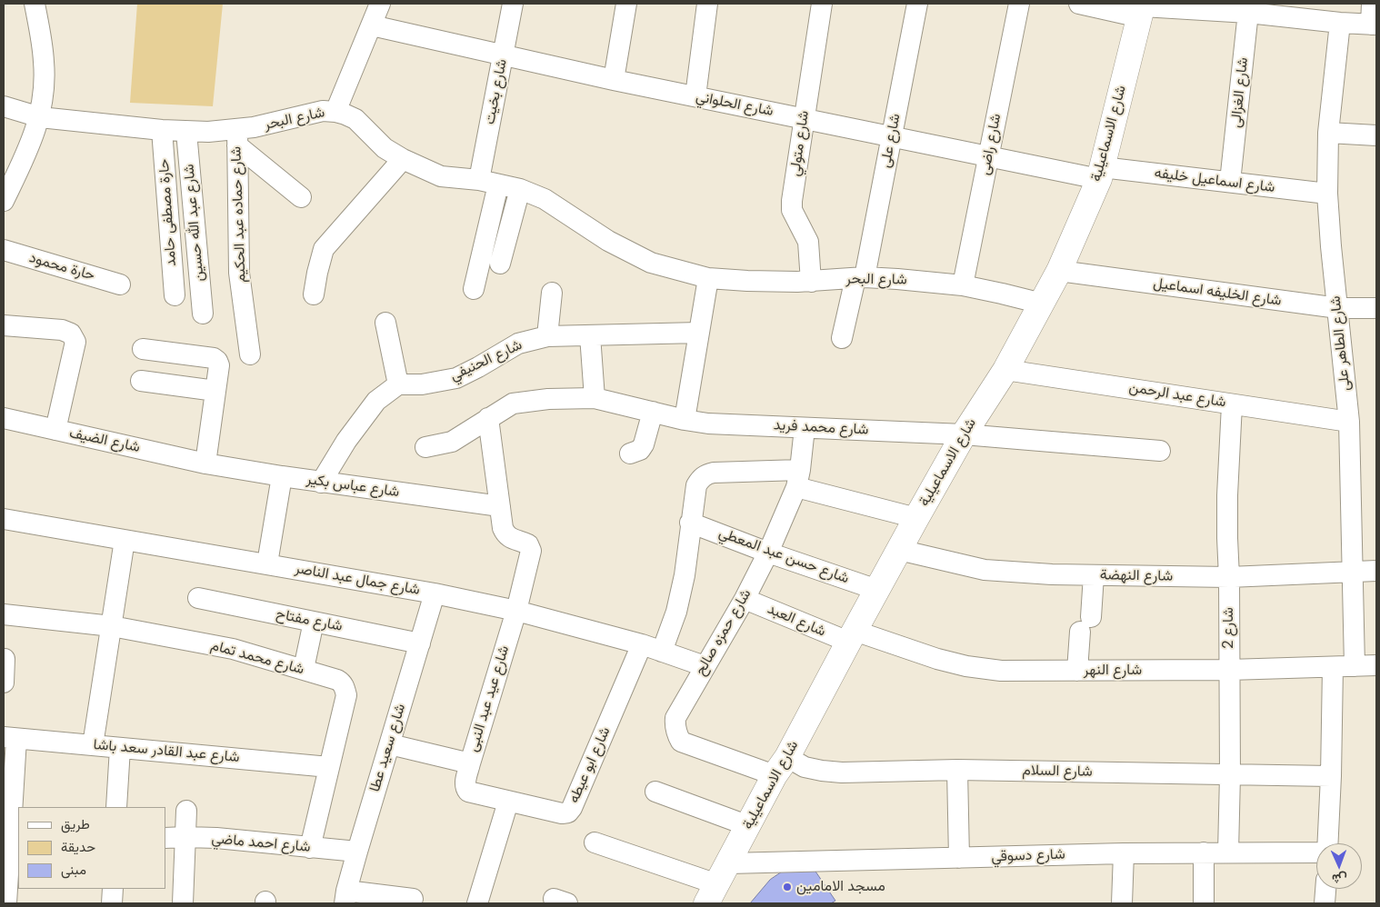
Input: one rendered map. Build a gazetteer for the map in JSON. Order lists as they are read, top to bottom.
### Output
{
  "streets": {
    "street": [
      "شارع بخيت",
      "شارع الغزالى",
      "شارع الحلواني",
      "شارع البحر",
      "شارع الاسماعيلية",
      "شارع على",
      "شارع متولي",
      "شارع راضى",
      "شارع اسماعيل خليفه",
      "حارة مصطفى حامد",
      "شارع حماده عبد الحكيم",
      "شارع عبد الله حسين",
      "حارة محمود",
      "شارع الخليفه اسماعيل",
      "شارع الطاهر على",
      "شارع الحنيفي",
      "شارع عبد الرحمن",
      "شارع محمد فريد",
      "شارع الضيف",
      "شارع عباس بكير",
      "شارع حسن عبد المعطي",
      "شارع النهضة",
      "شارع جمال عبد الناصر",
      "شارع مفتاح",
      "شارع العبد",
      "شارع 2",
      "شارع حمزه صالح",
      "شارع محمد تمام",
      "شارع النهر",
      "شارع عيد عبد النبى",
      "شارع سعيد عطا",
      "شارع عبد القادر سعد باشا",
      "شارع ابو عيطه",
      "شارع السلام",
      "شارع احمد ماضي",
      "شارع دسوقي"
    ]
  },
  "crossings": [
    ["شارع بخيت", "شارع الحلواني"],
    ["شارع بخيت", "شارع البحر"],
    ["شارع الغزالى", "شارع اسماعيل خليفه"],
    ["شارع الحلواني", "شارع الاسماعيلية"],
    ["شارع الحلواني", "شارع على"],
    ["شارع الحلواني", "شارع متولي"],
    ["شارع الحلواني", "شارع راضى"],
    ["شارع الحلواني", "شارع اسماعيل خليفه"],
    ["شارع البحر", "شارع الاسماعيلية"],
    ["شارع البحر", "شارع على"],
    ["شارع البحر", "شارع متولي"],
    ["شارع البحر", "شارع راضى"],
    ["شارع البحر", "حارة مصطفى حامد"],
    ["شارع البحر", "شارع حماده عبد الحكيم"],
    ["شارع البحر", "شارع عبد الله حسين"],
    ["شارع الاسماعيلية", "شارع اسماعيل خليفه"],
    ["شارع الاسماعيلية", "شارع الخليفه اسماعيل"],
    ["شارع الاسماعيلية", "شارع عبد الرحمن"],
    ["شارع الاسماعيلية", "شارع محمد فريد"],
    ["شارع الاسماعيلية", "شارع حسن عبد المعطي"],
    ["شارع الاسماعيلية", "شارع النهضة"],
    ["شارع الاسماعيلية", "شارع العبد"],
    ["شارع الاسماعيلية", "شارع حمزه صالح"],
    ["شارع الاسماعيلية", "شارع النهر"],
    ["شارع الاسماعيلية", "شارع السلام"],
    ["شارع الاسماعيلية", "شارع دسوقي"],
    ["شارع اسماعيل خليفه", "شارع الطاهر على"],
    ["شارع الخليفه اسماعيل", "شارع الطاهر على"],
    ["شارع الطاهر على", "شارع عبد الرحمن"],
    ["شارع الطاهر على", "شارع النهضة"],
    ["شارع الطاهر على", "شارع النهر"],
    ["شارع عبد الرحمن", "شارع 2"],
    ["شارع محمد فريد", "شارع حمزه صالح"],
    ["شارع الضيف", "شارع عباس بكير"],
    ["شارع عباس بكير", "شارع عيد عبد النبى"],
    ["شارع حسن عبد المعطي", "شارع حمزه صالح"],
    ["شارع النهضة", "شارع 2"],
    ["شارع جمال عبد الناصر", "شارع حمزه صالح"],
    ["شارع جمال عبد الناصر", "شارع عيد عبد النبى"],
    ["شارع جمال عبد الناصر", "شارع سعيد عطا"],
    ["شارع جمال عبد الناصر", "شارع ابو عيطه"],
    ["شارع مفتاح", "شارع سعيد عطا"],
    ["شارع العبد", "شارع حمزه صالح"],
    ["شارع العبد", "شارع النهر"],
    ["شارع 2", "شارع النهر"],
    ["شارع 2", "شارع السلام"],
    ["شارع 2", "شارع دسوقي"],
    ["شارع حمزه صالح", "شارع السلام"],
    ["شارع محمد تمام", "شارع عبد القادر سعد باشا"],
    ["شارع محمد تمام", "شارع احمد ماضي"],
    ["شارع عيد عبد النبى", "شارع ابو عيطه"],
    ["شارع سعيد عطا", "شارع احمد ماضي"]
  ],
  "places": ["مسجد الامامين"],
  "legend": ["طريق", "حديقة", "مبنى"],
  "north": "bottom"
}
